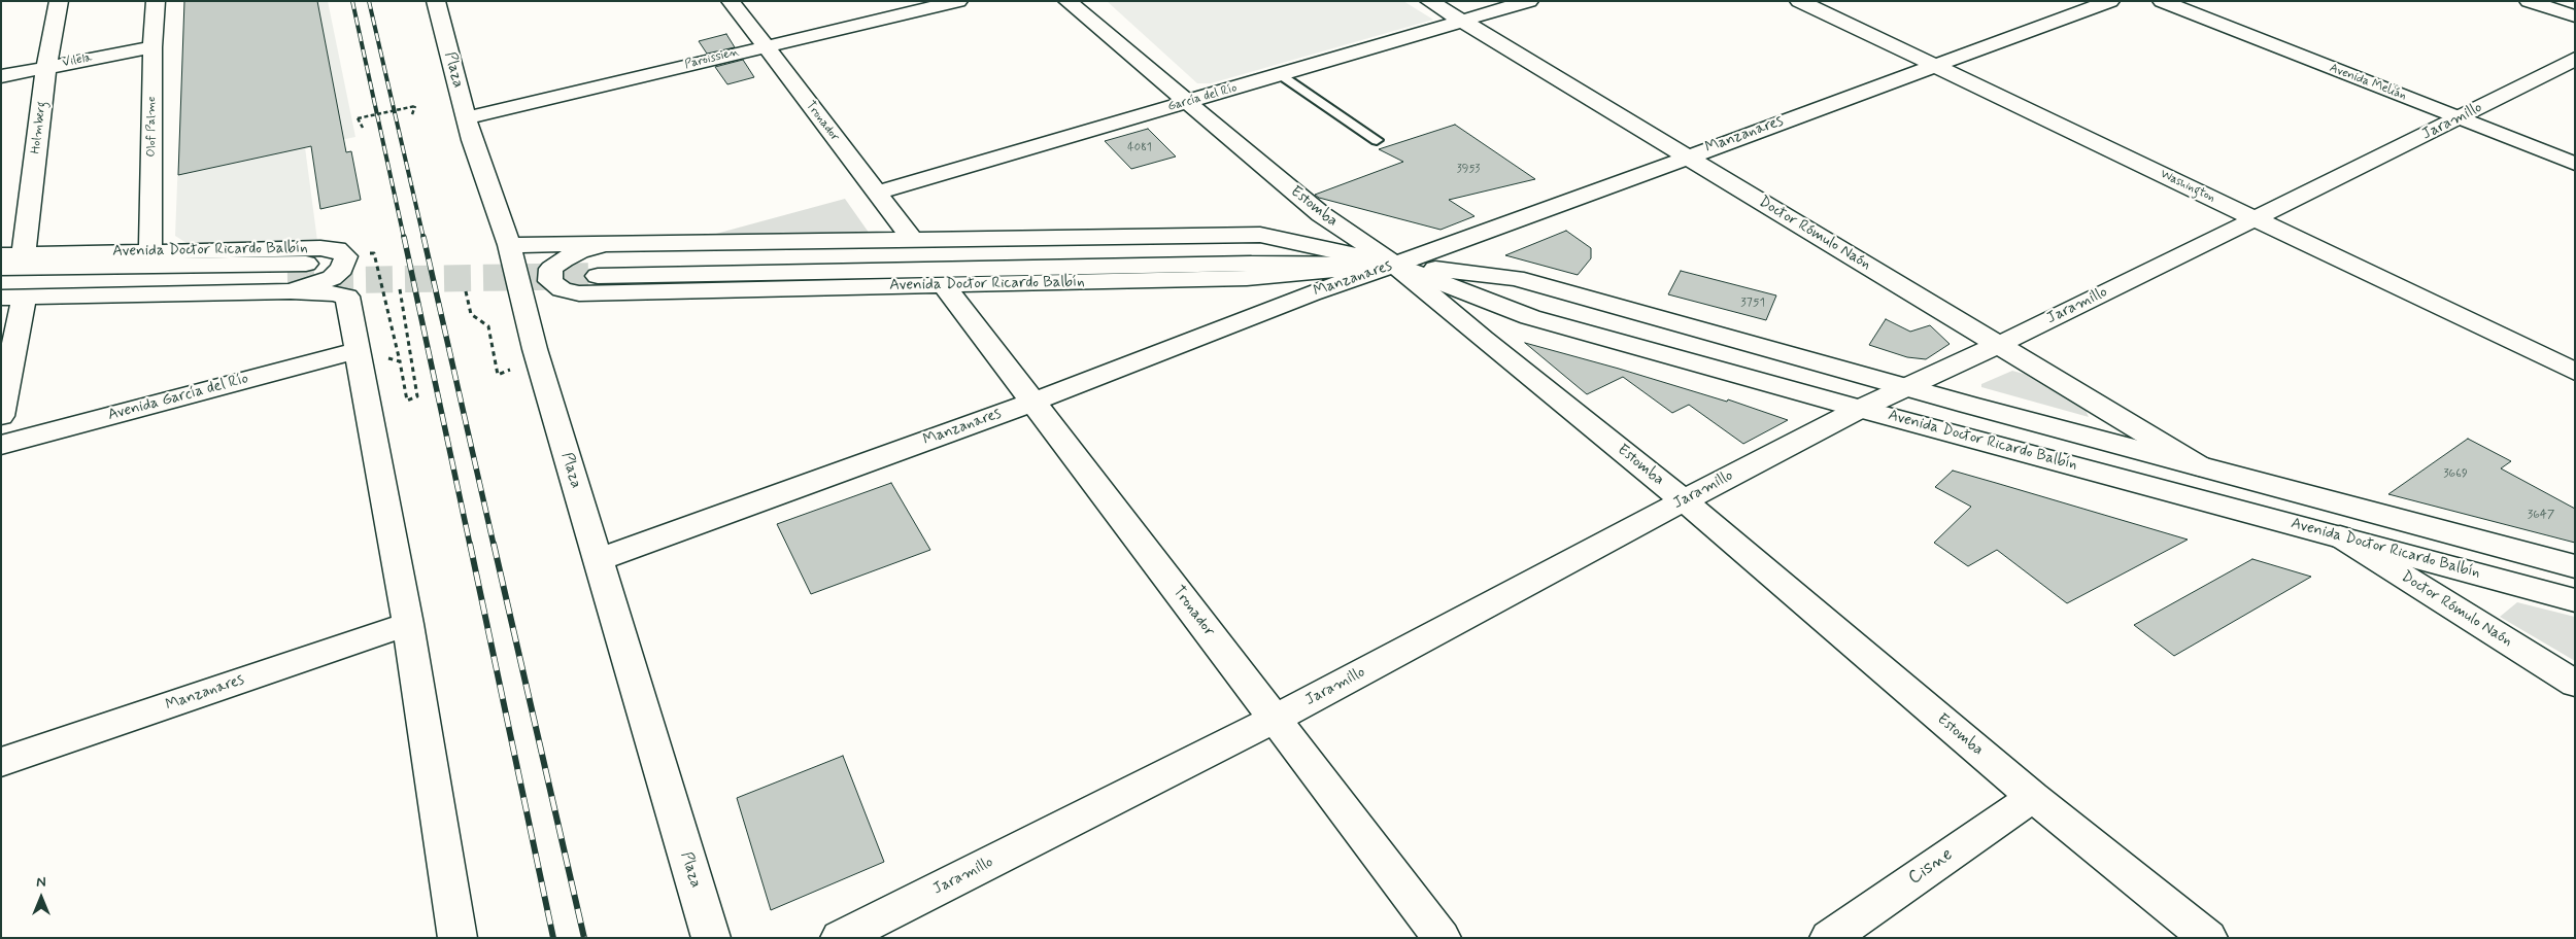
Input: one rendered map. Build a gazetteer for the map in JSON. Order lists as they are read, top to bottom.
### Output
{
  "streets": {
    "street": [
      "Paroissien",
      "Vilela",
      "Plaza",
      "Avenida Melián",
      "García del Río",
      "Tronador",
      "Jaramillo",
      "Olof Palme",
      "Holmberg",
      "Manzanares",
      "Washington",
      "Estomba",
      "Doctor Rómulo Naón",
      "Avenida Doctor Ricardo Balbín",
      "Avenida García del Río",
      "Cisne"
    ]
  },
  "crossings": [
    ["Paroissien", "Plaza"],
    ["Paroissien", "Tronador"],
    ["Vilela", "Olof Palme"],
    ["Vilela", "Holmberg"],
    ["Plaza", "Manzanares"],
    ["Plaza", "Avenida Doctor Ricardo Balbín"],
    ["Avenida Melián", "Jaramillo"],
    ["García del Río", "Tronador"],
    ["García del Río", "Estomba"],
    ["García del Río", "Doctor Rómulo Naón"],
    ["Tronador", "Jaramillo"],
    ["Tronador", "Manzanares"],
    ["Tronador", "Avenida Doctor Ricardo Balbín"],
    ["Jaramillo", "Washington"],
    ["Jaramillo", "Estomba"],
    ["Jaramillo", "Doctor Rómulo Naón"],
    ["Jaramillo", "Avenida Doctor Ricardo Balbín"],
    ["Olof Palme", "Avenida Doctor Ricardo Balbín"],
    ["Holmberg", "Avenida Doctor Ricardo Balbín"],
    ["Manzanares", "Washington"],
    ["Manzanares", "Estomba"],
    ["Manzanares", "Doctor Rómulo Naón"],
    ["Manzanares", "Avenida Doctor Ricardo Balbín"],
    ["Estomba", "Avenida Doctor Ricardo Balbín"],
    ["Estomba", "Cisne"],
    ["Doctor Rómulo Naón", "Avenida Doctor Ricardo Balbín"]
  ],
  "house_numbers": [
    "4081",
    "3953",
    "3751",
    "3669",
    "3647"
  ],
  "north": "top"
}
